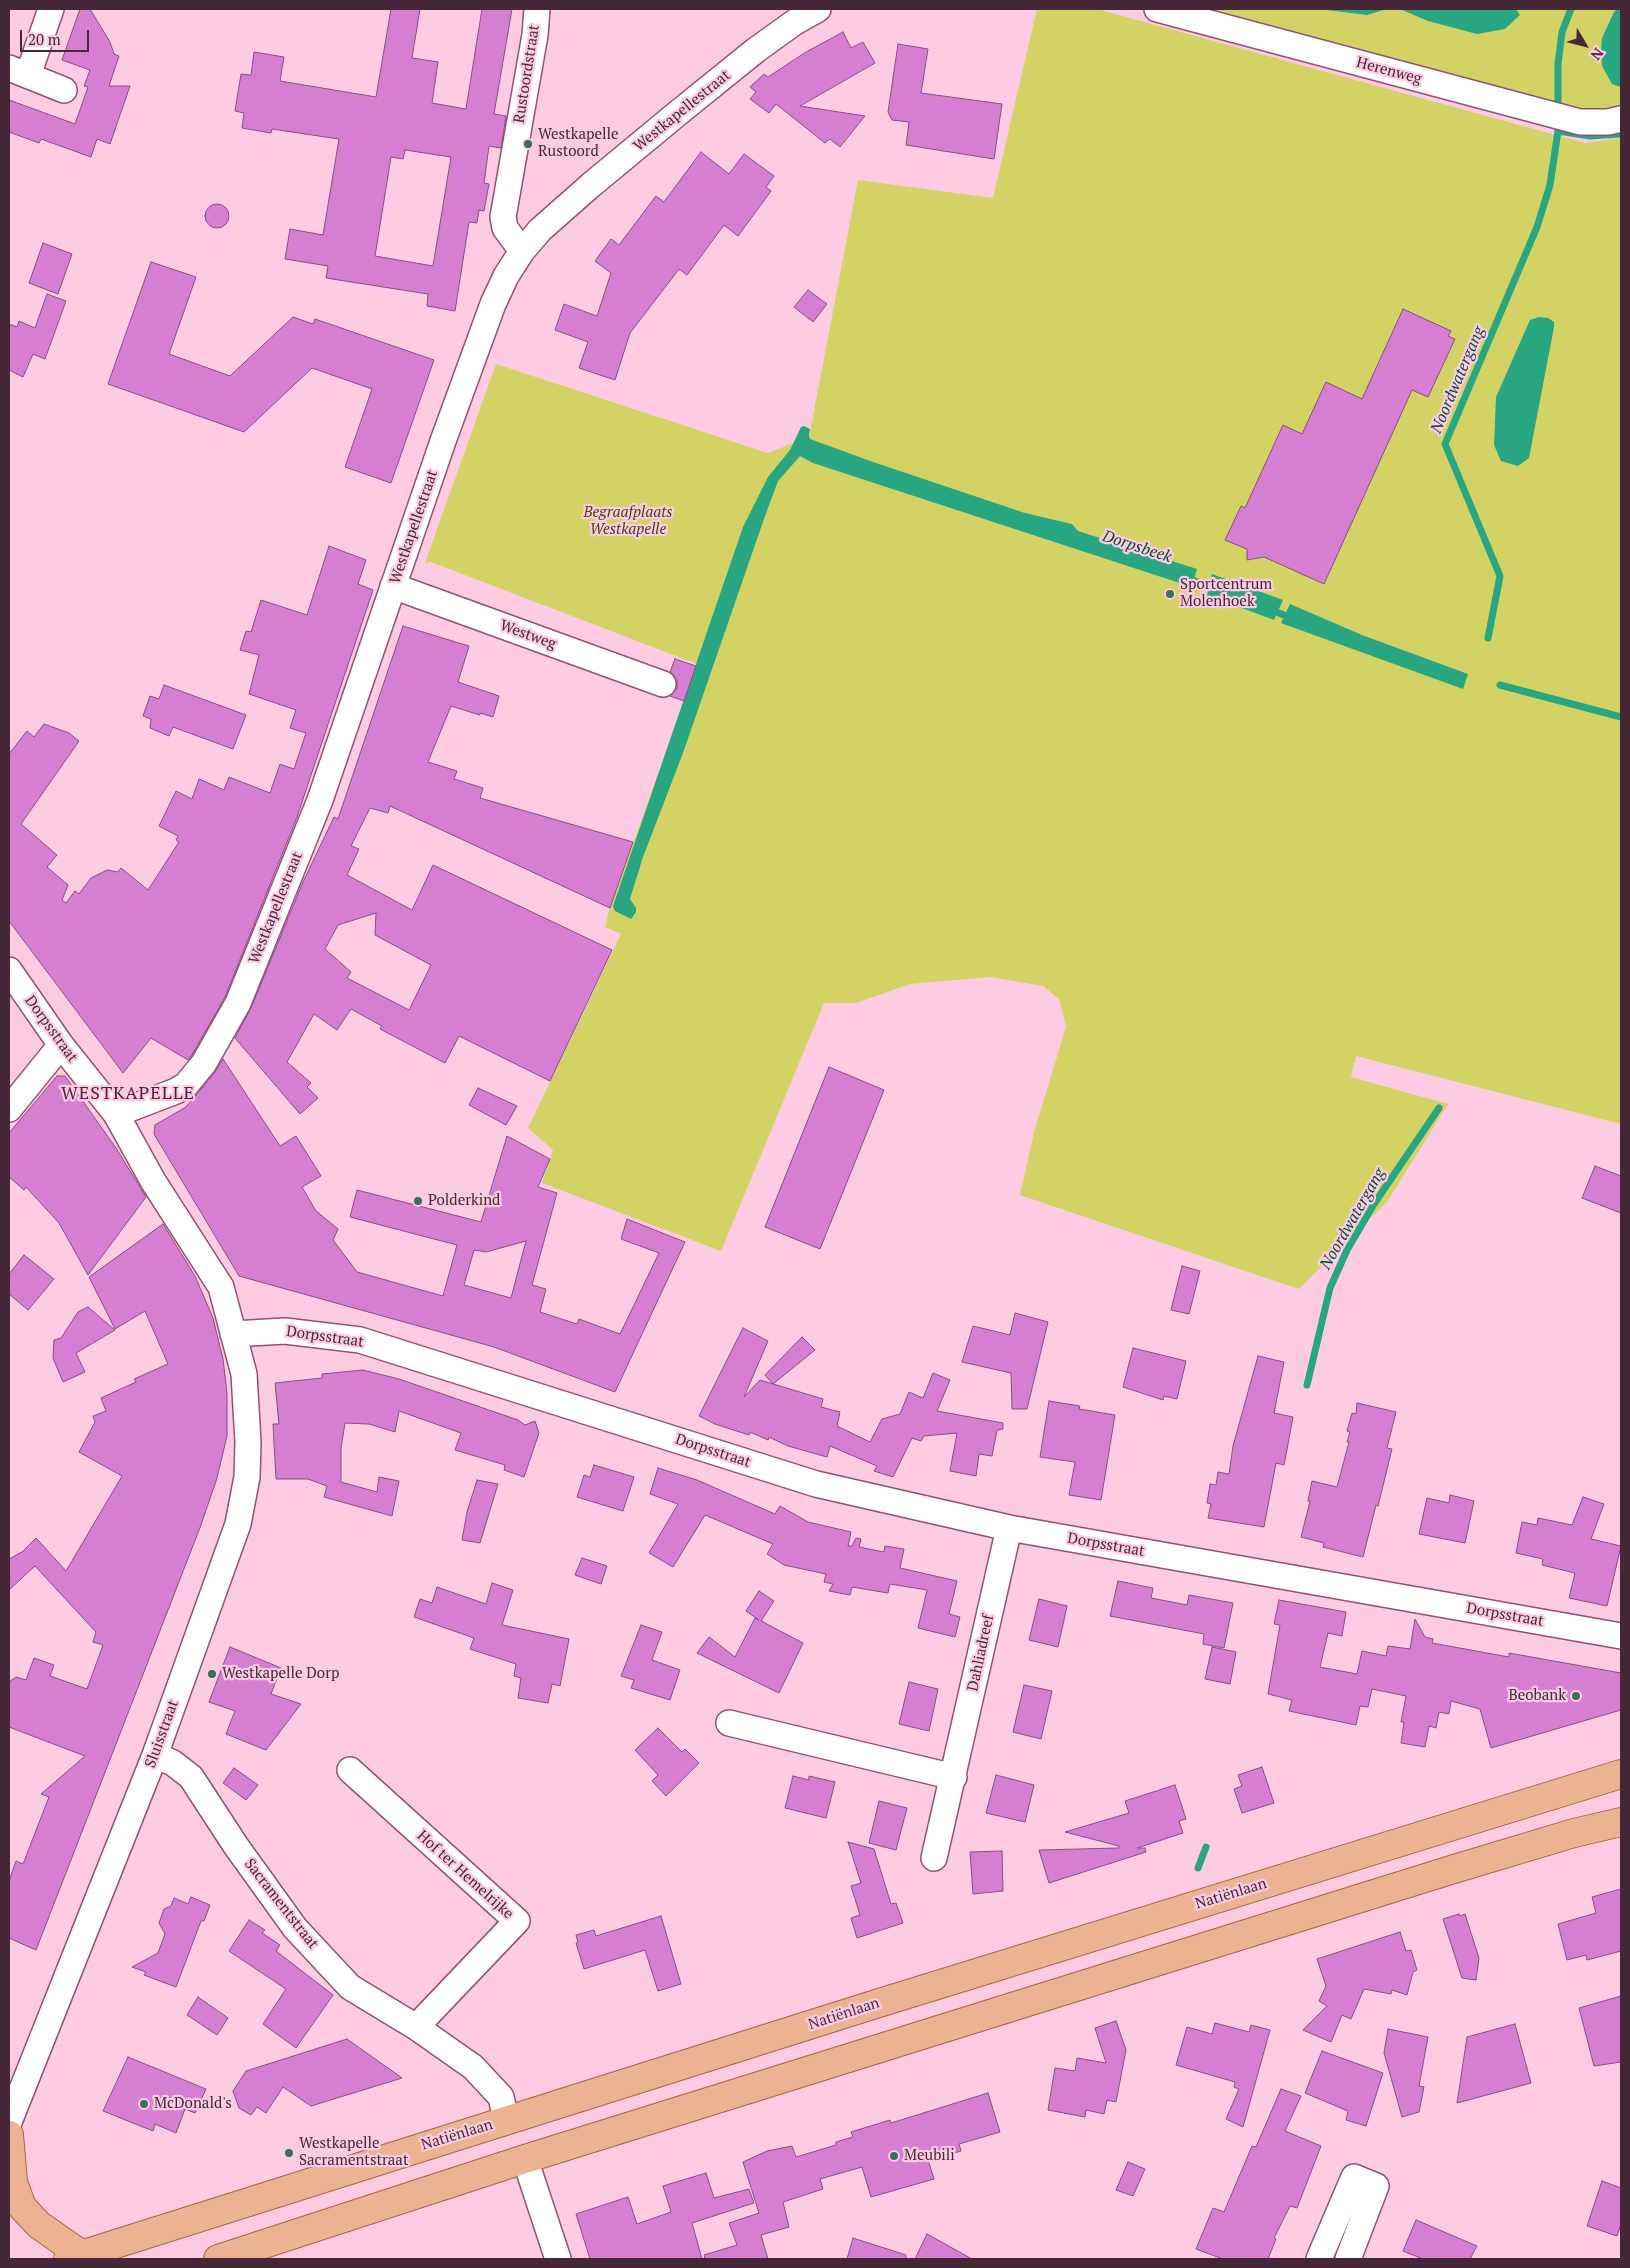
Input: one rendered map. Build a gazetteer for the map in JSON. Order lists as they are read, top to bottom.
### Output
{
  "streets": {
    "main road": ["Natiënlaan"],
    "street": [
      "Herenweg",
      "Rustoordstraat",
      "Westkapellestraat",
      "Westweg",
      "Dorpsstraat",
      "Dahliadreef",
      "Sluisstraat",
      "Hof ter Hemelrijke",
      "Sacramentstraat"
    ]
  },
  "crossings": [
    ["Rustoordstraat", "Westkapellestraat"],
    ["Westkapellestraat", "Westweg"],
    ["Westkapellestraat", "Dorpsstraat"],
    ["Dorpsstraat", "Dahliadreef"],
    ["Dorpsstraat", "Sluisstraat"],
    ["Sluisstraat", "Sacramentstraat"],
    ["Hof ter Hemelrijke", "Sacramentstraat"],
    ["Natiënlaan", "Sacramentstraat"]
  ],
  "districts": ["WESTKAPELLE"],
  "water": ["Noordwatergang", "Dorpsbeek"],
  "parks": ["Begraafplaats Westkapelle"],
  "places": [
    "Westkapelle Rustoord",
    "Sportcentrum Molenhoek",
    "Polderkind",
    "Westkapelle Dorp",
    "Beobank",
    "McDonald's",
    "Westkapelle Sacramentstraat",
    "Meubili"
  ],
  "scale_bar": "20 m",
  "north": "bottom right"
}
